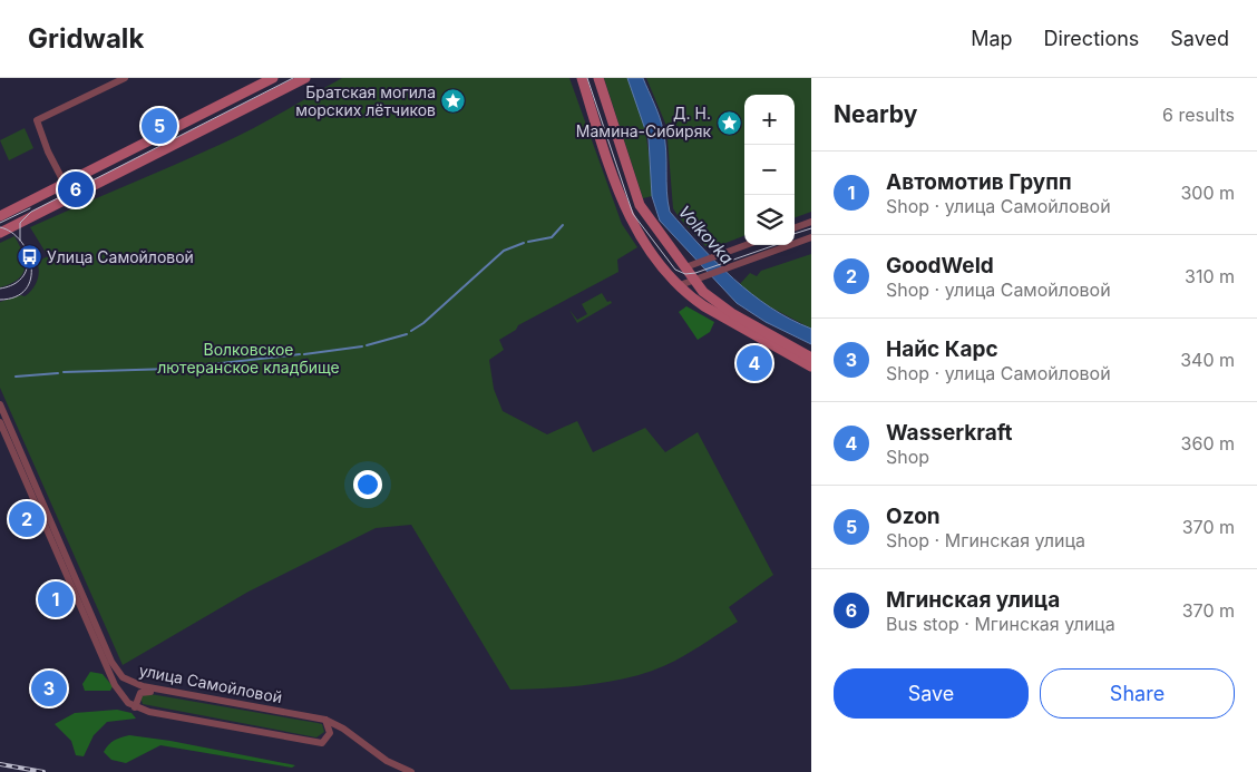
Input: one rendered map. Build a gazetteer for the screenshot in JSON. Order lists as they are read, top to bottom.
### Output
{
  "streets": {
    "street": ["улица Самойловой"]
  },
  "water": ["Volkovka"],
  "parks": ["Волковское лютеранское кладбище"],
  "places": {
    "place": ["Братская могила морских лётчиков", "Д. Н. Мамина-Сибиряк"],
    "bus stop": ["Улица Самойловой"]
  },
  "page": {
    "header": "Gridwalk",
    "nav": ["Map", "Directions", "Saved"],
    "heading": ["Nearby", "6 results"],
    "map_buttons": ["+", "−"],
    "pins": [
      "5",
      "6",
      "4",
      "2",
      "1",
      "3"
    ],
    "list": [
      {
        "mark": "1",
        "name": "Автомотив Групп",
        "note": "Shop · улица Самойловой",
        "value": "300 m"
      },
      {
        "mark": "2",
        "name": "GoodWeld",
        "note": "Shop · улица Самойловой",
        "value": "310 m"
      },
      {
        "mark": "3",
        "name": "Найс Карс",
        "note": "Shop · улица Самойловой",
        "value": "340 m"
      },
      {
        "mark": "4",
        "name": "Wasserkraft",
        "note": "Shop",
        "value": "360 m"
      },
      {
        "mark": "5",
        "name": "Ozon",
        "note": "Shop · Мгинская улица",
        "value": "370 m"
      },
      {
        "mark": "6",
        "name": "Мгинская улица",
        "note": "Bus stop · Мгинская улица",
        "value": "370 m"
      }
    ],
    "buttons": ["Save", "Share"]
  }
}
